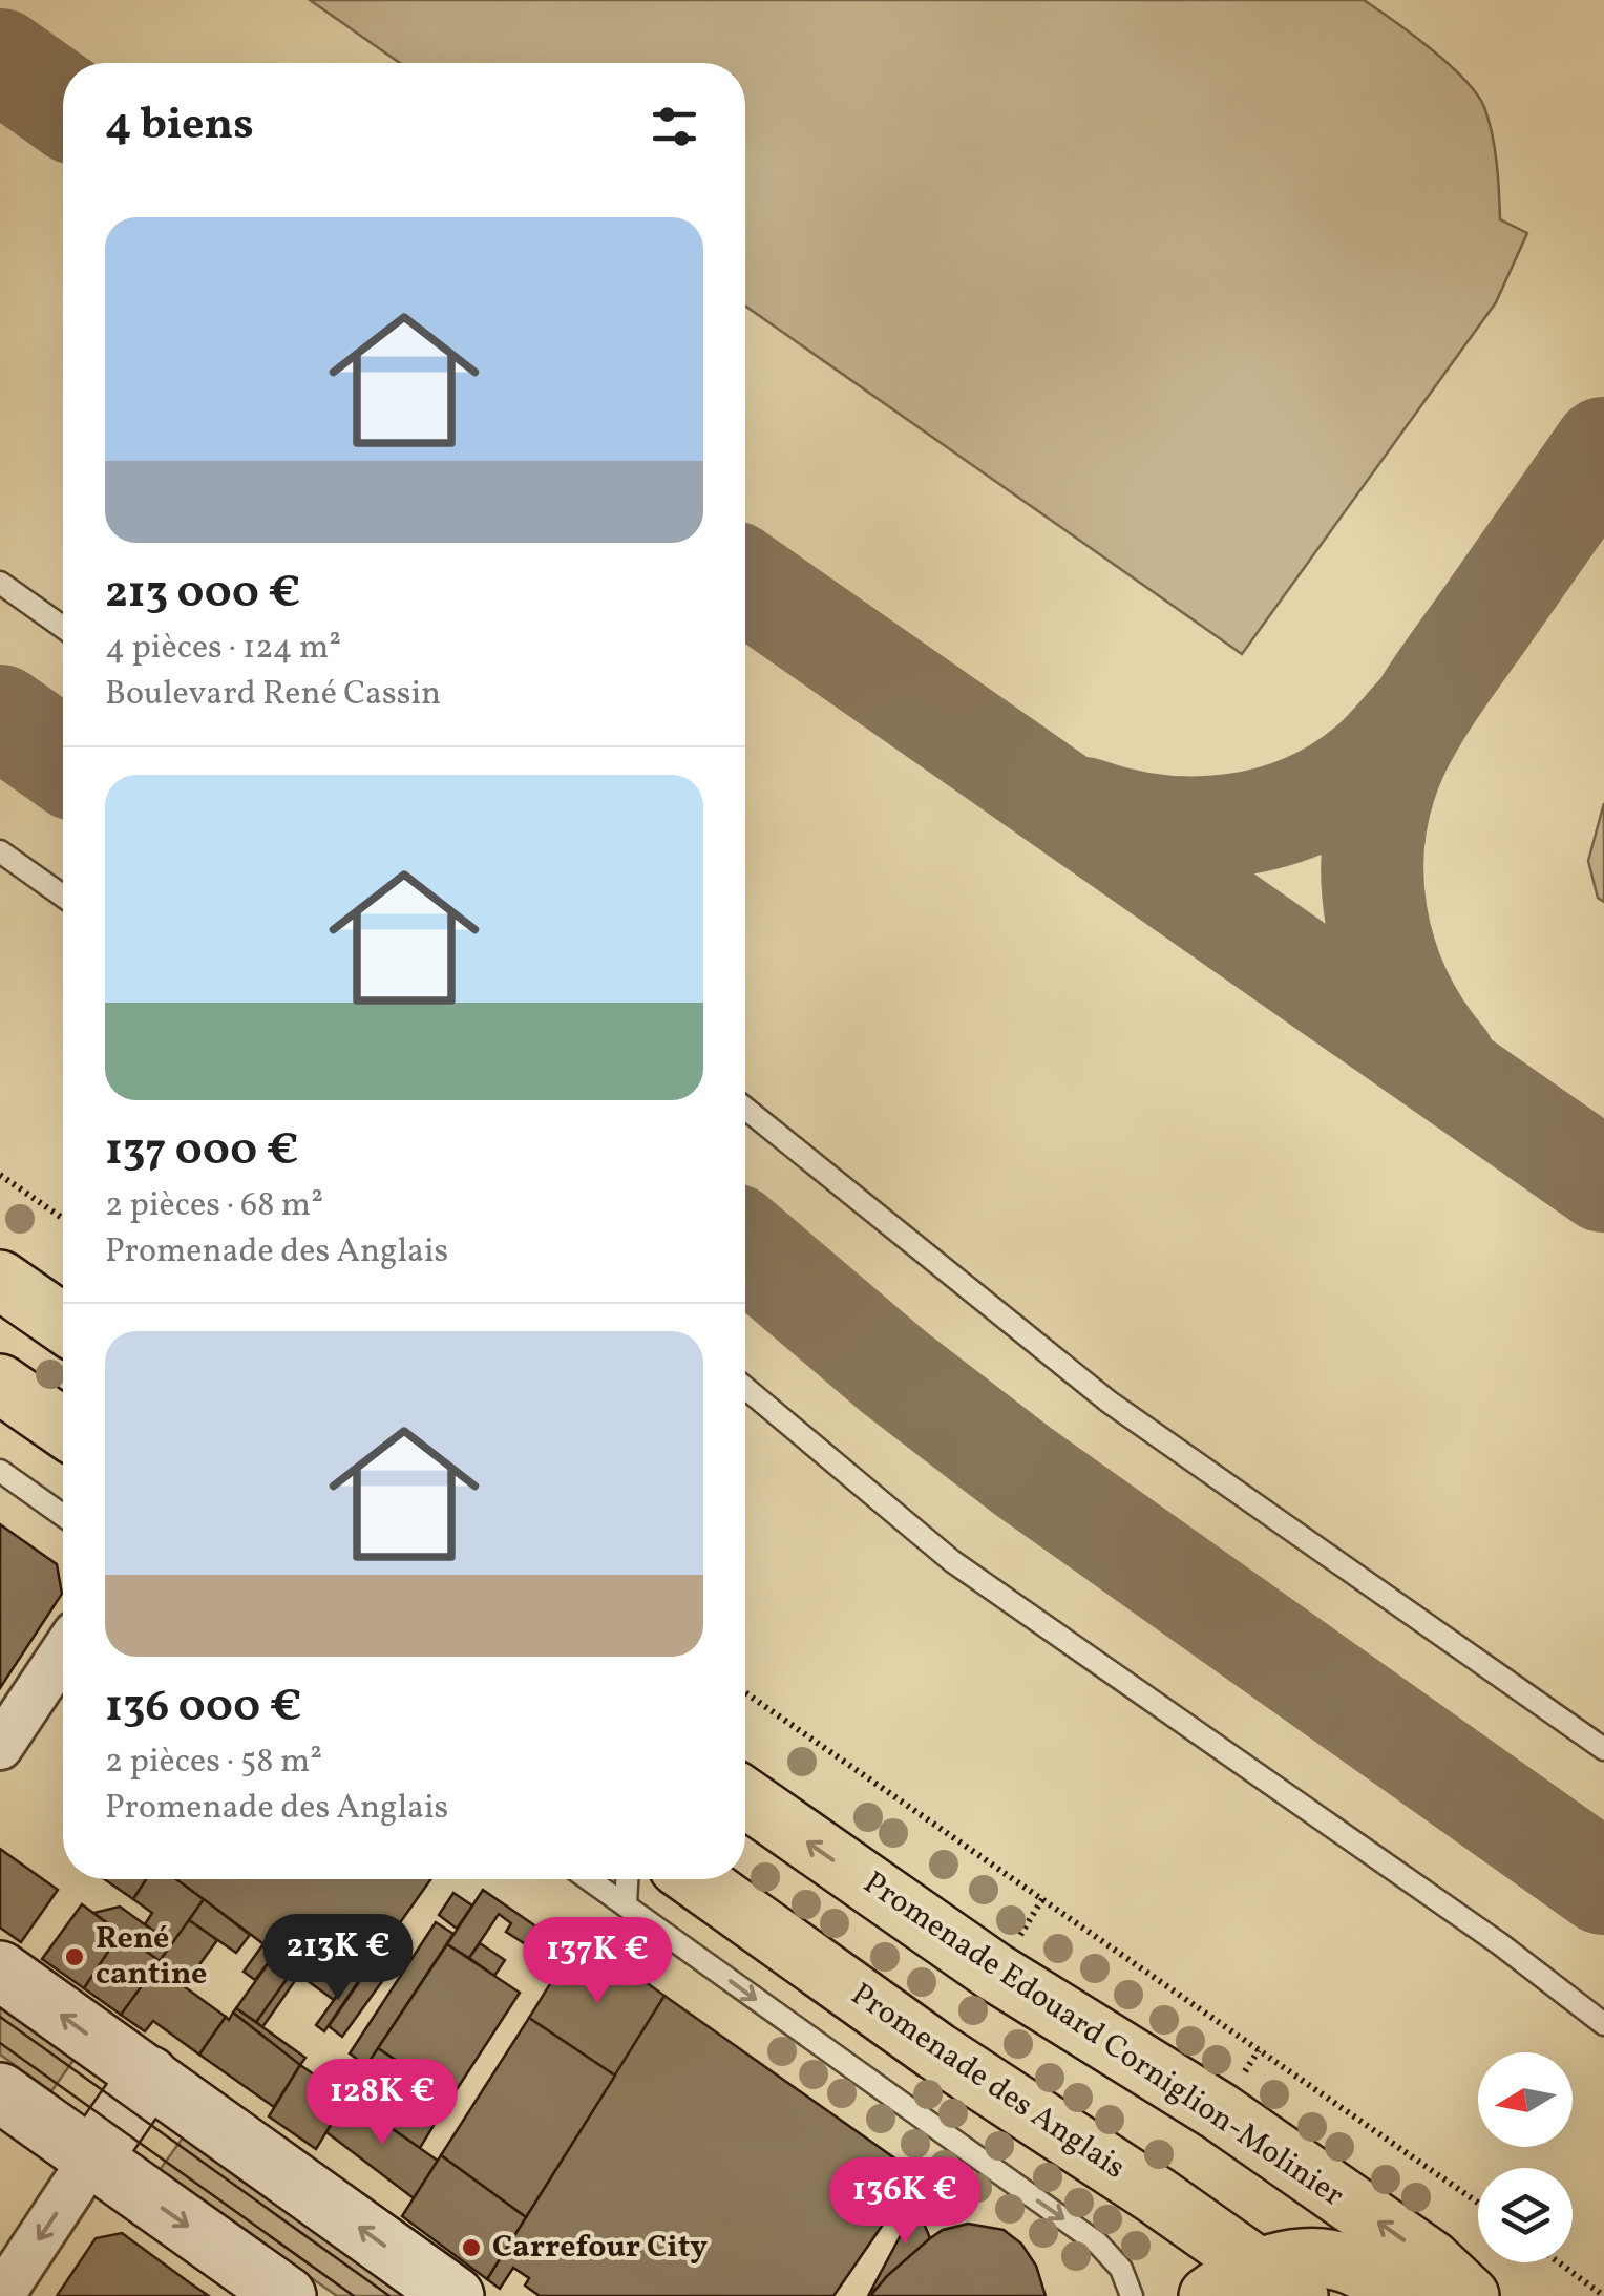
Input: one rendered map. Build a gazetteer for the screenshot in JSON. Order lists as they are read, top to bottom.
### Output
{
  "streets": {
    "main road": ["Promenade Edouard Corniglion-Molinier", "Promenade des Anglais"]
  },
  "one_way": ["Promenade Edouard Corniglion-Molinier"],
  "places": ["René cantine", "Carrefour City"],
  "north": "left",
  "page": {
    "heading": "4 biens",
    "list": [
      {
        "name": "213 000 €",
        "note": "4 pièces · 124 m² · Boulevard René Cassin"
      },
      {
        "name": "137 000 €",
        "note": "2 pièces · 68 m² · Promenade des Anglais"
      },
      {
        "name": "136 000 €",
        "note": "2 pièces · 58 m² · Promenade des Anglais"
      }
    ],
    "price": [
      "213K €",
      "137K €",
      "128K €",
      "136K €"
    ]
  }
}
